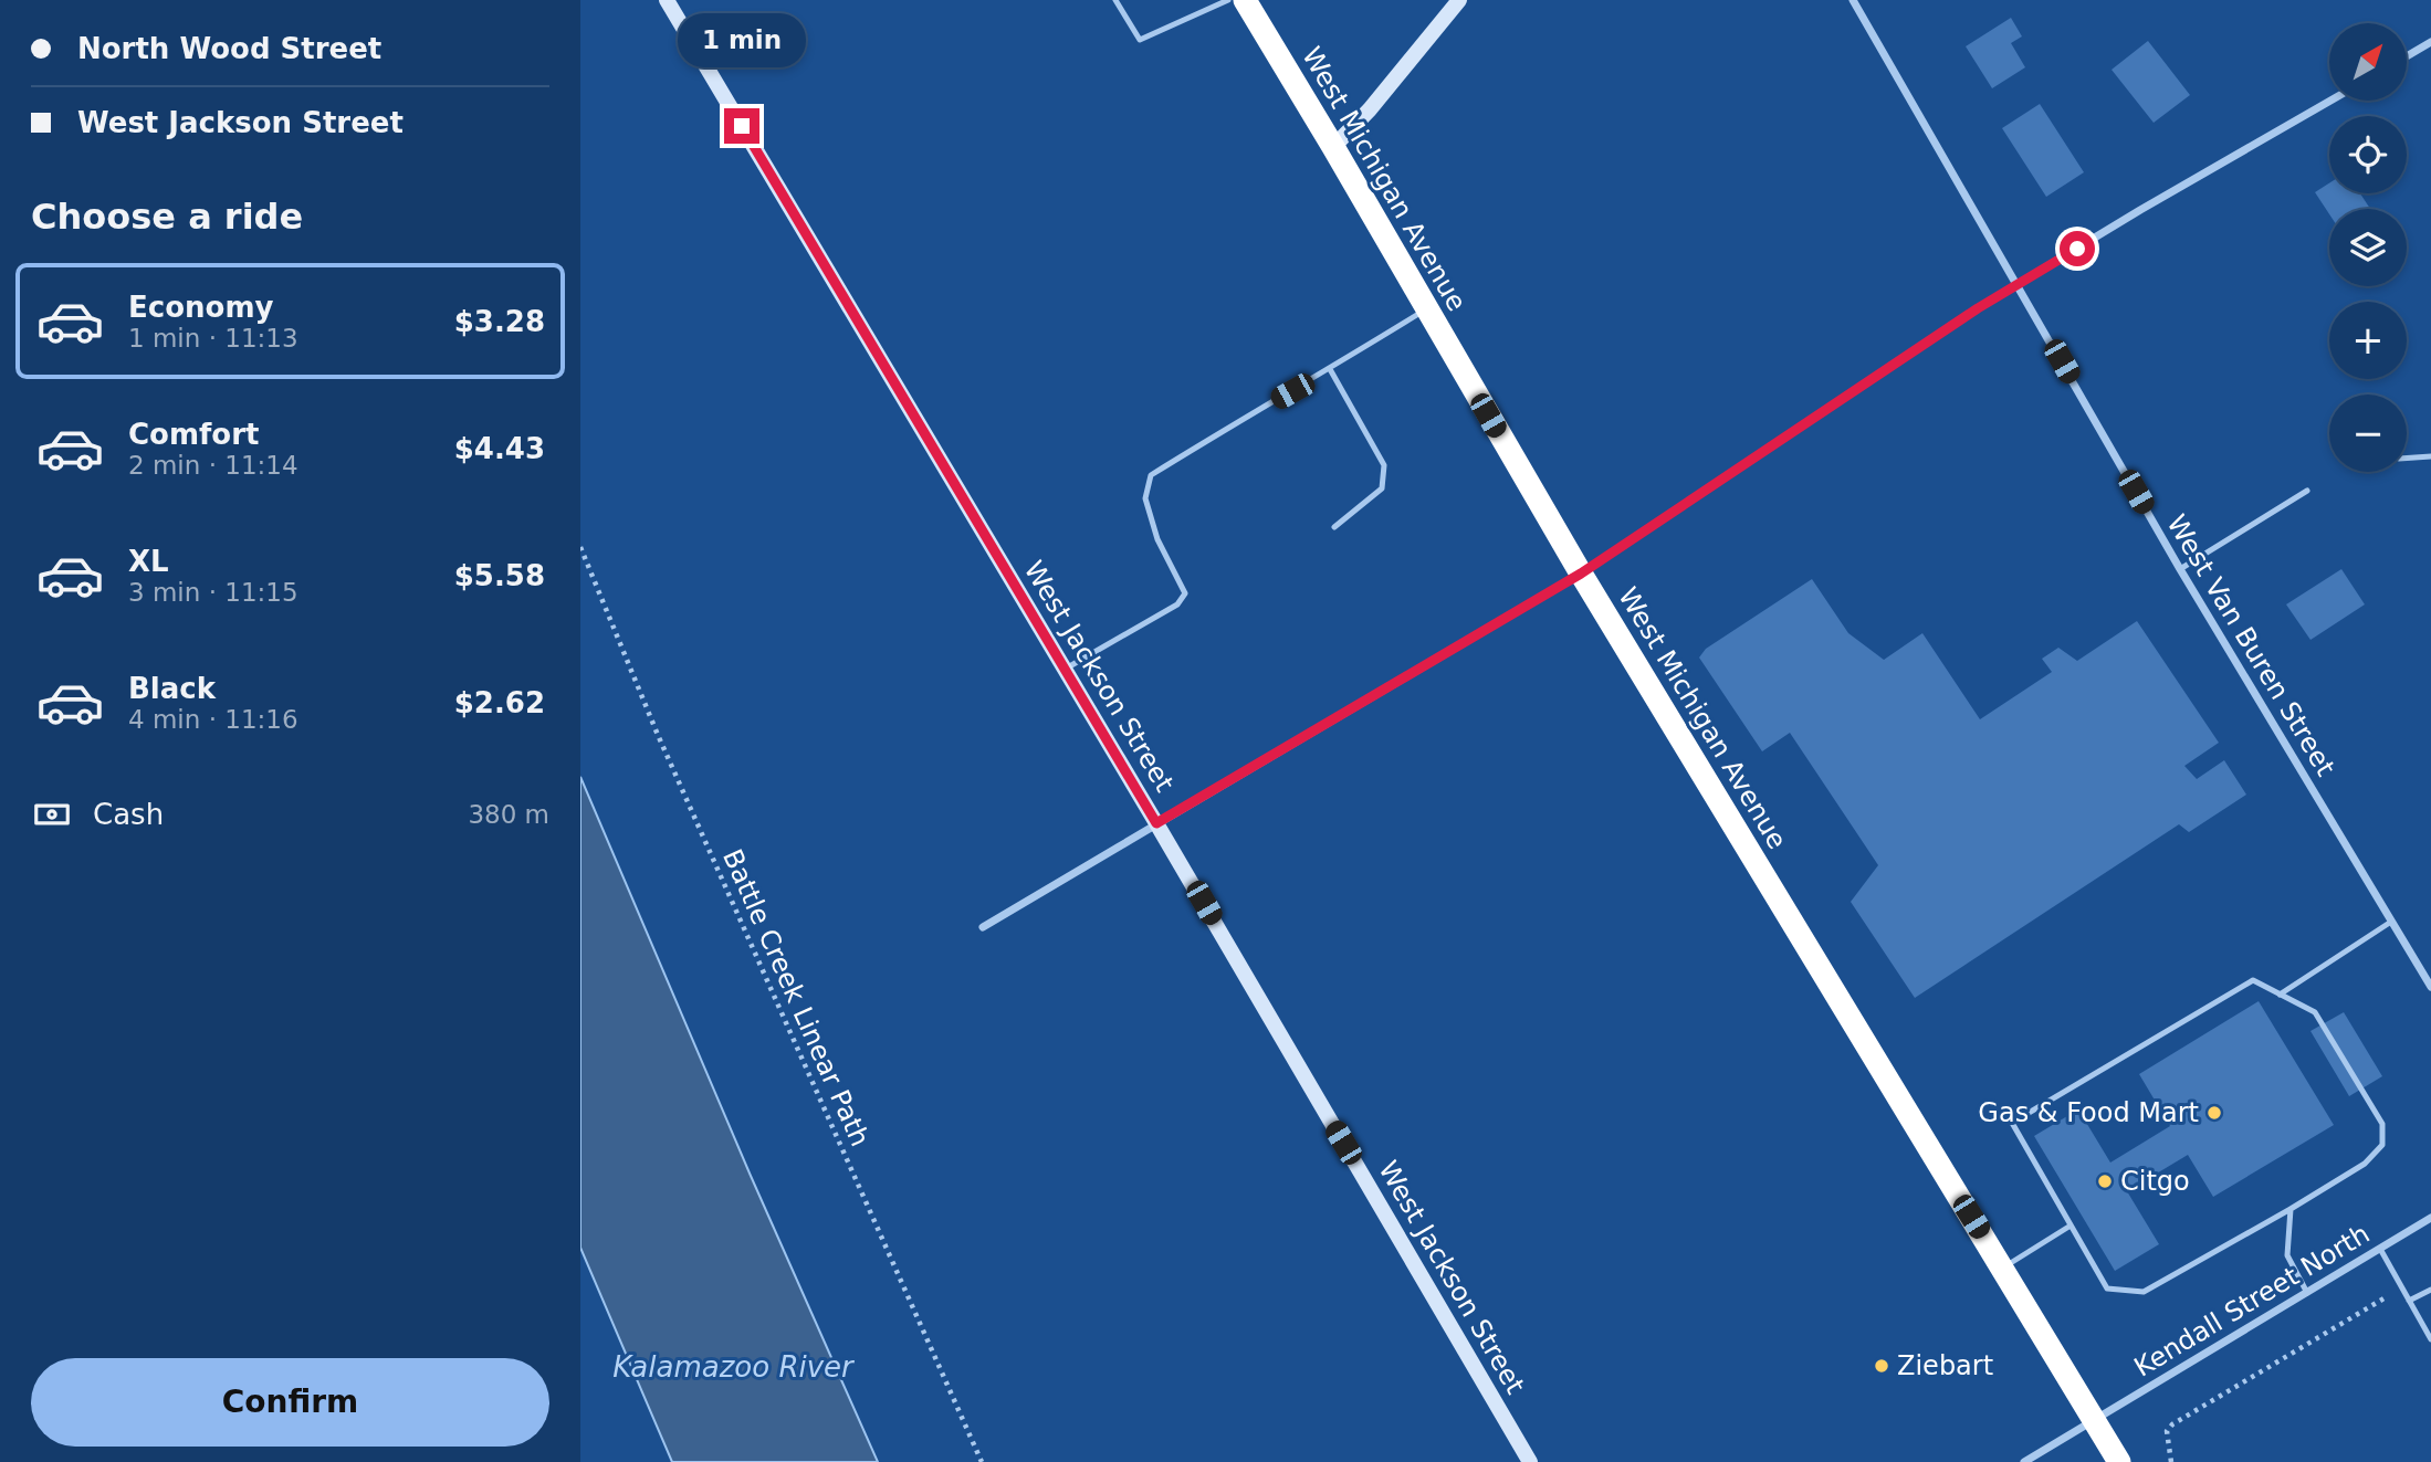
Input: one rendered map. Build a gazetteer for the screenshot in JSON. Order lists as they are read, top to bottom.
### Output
{
  "streets": {
    "highway": ["West Michigan Avenue"],
    "street": ["West Van Buren Street", "West Jackson Street", "Kendall Street North"],
    "path": ["Battle Creek Linear Path"]
  },
  "crossings": [
    ["West Michigan Avenue", "Kendall Street North"]
  ],
  "water": ["Kalamazoo River"],
  "places": ["Gas & Food Mart", "Citgo", "Ziebart"],
  "north": "top right",
  "page": {
    "banner": ["North Wood Street", "West Jackson Street"],
    "bubble": "1 min",
    "map_buttons": ["+", "−"],
    "heading": "Choose a ride",
    "list": [
      {
        "name": "Economy",
        "note": "1 min · 11:13",
        "value": "$3.28"
      },
      {
        "name": "Comfort",
        "note": "2 min · 11:14",
        "value": "$4.43"
      },
      {
        "name": "XL",
        "note": "3 min · 11:15",
        "value": "$5.58"
      },
      {
        "name": "Black",
        "note": "4 min · 11:16",
        "value": "$2.62"
      }
    ],
    "pay": ["Cash", "380 m"],
    "buttons": "Confirm"
  }
}
